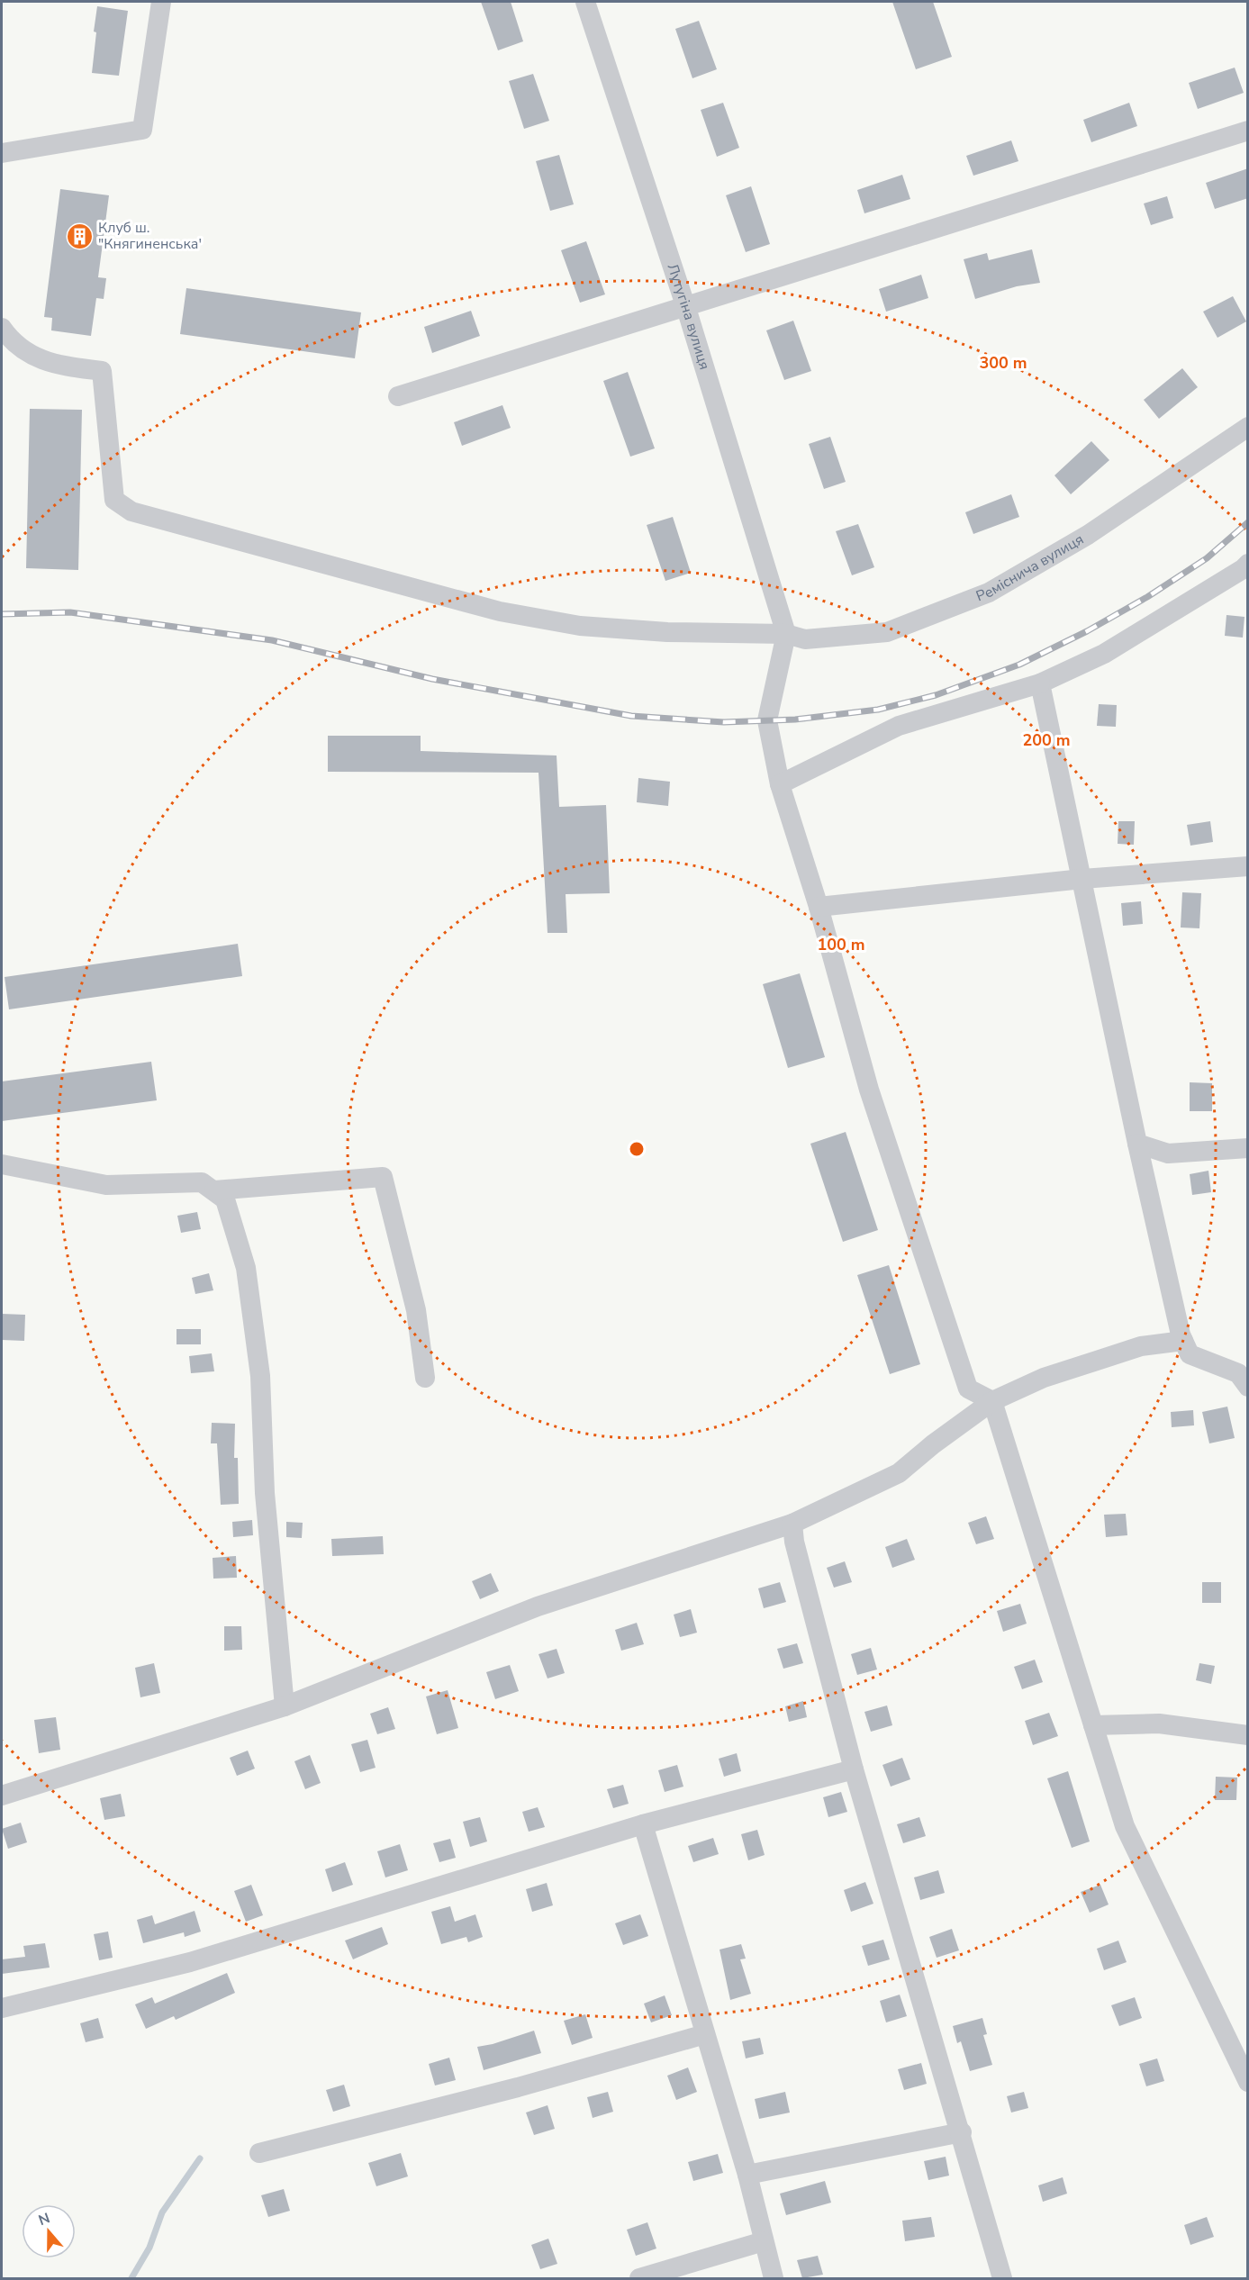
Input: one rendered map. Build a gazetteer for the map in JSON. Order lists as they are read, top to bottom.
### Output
{
  "streets": {
    "street": ["Лутугіна вулиця", "Реміснича вулиця"]
  },
  "crossings": [
    ["Лутугіна вулиця", "Реміснича вулиця"]
  ],
  "places": {
    "building": ["Клуб ш. \"Княгиненська'"]
  },
  "north": "top",
  "rings": ["300 m", "200 m", "100 m"]
}
